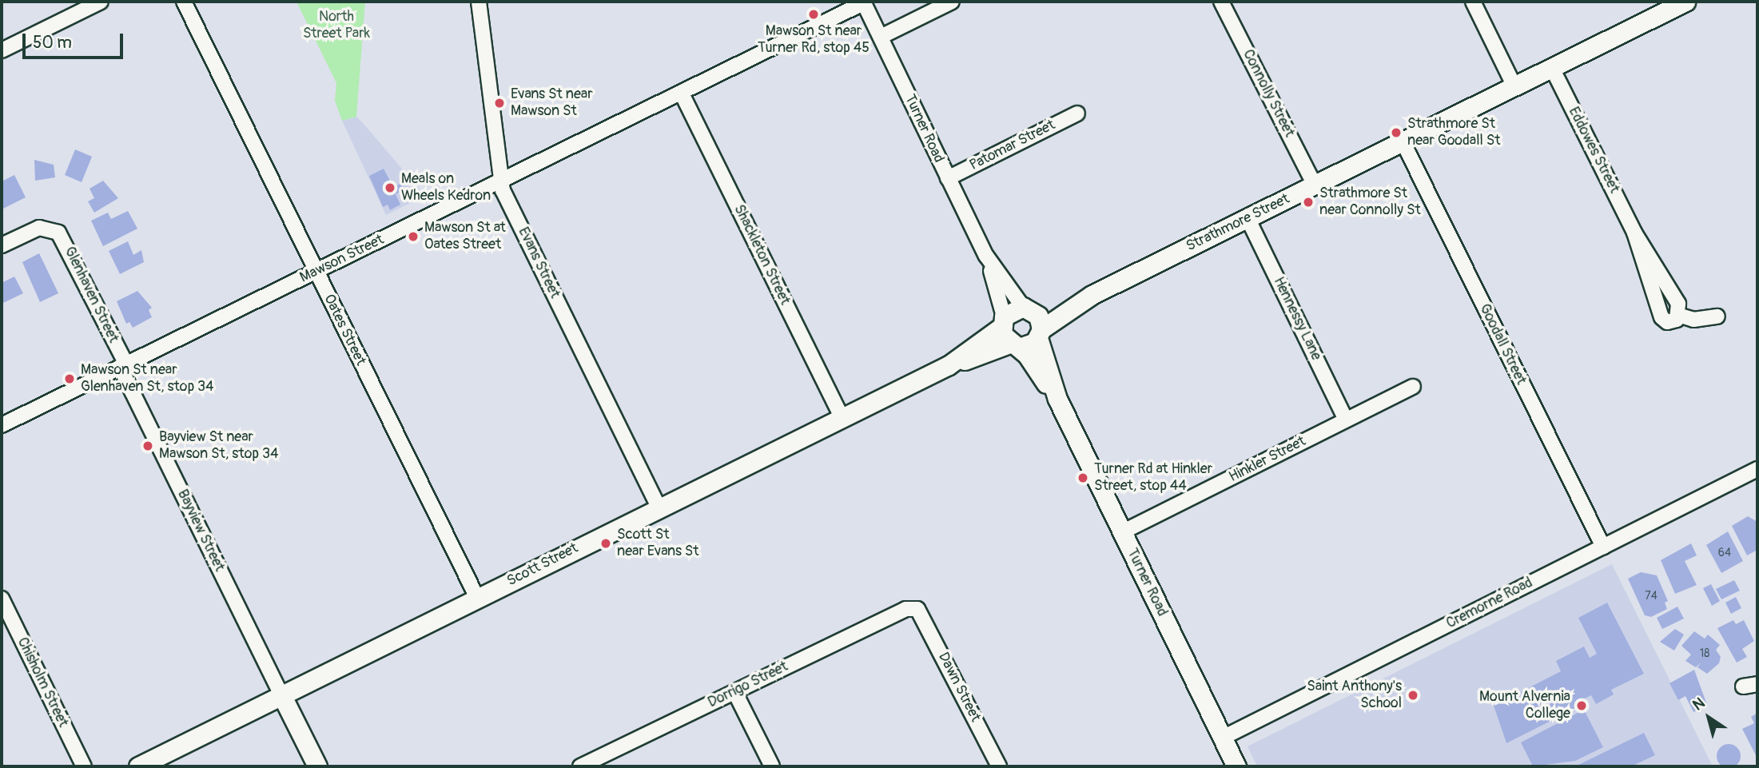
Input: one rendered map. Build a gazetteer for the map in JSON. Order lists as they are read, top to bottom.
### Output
{
  "streets": {
    "street": [
      "Connolly Street",
      "Turner Road",
      "Patomar Street",
      "Eddowes Street",
      "Strathmore Street",
      "Shackleton Street",
      "Mawson Street",
      "Evans Street",
      "Glenhaven Street",
      "Hennessy Lane",
      "Oates Street",
      "Goodall Street",
      "Hinkler Street",
      "Bayview Street",
      "Scott Street",
      "Cremorne Road",
      "Chisholm Street",
      "Dorrigo Street",
      "Dawn Street"
    ]
  },
  "crossings": [
    ["Connolly Street", "Strathmore Street"],
    ["Turner Road", "Patomar Street"],
    ["Turner Road", "Strathmore Street"],
    ["Turner Road", "Mawson Street"],
    ["Turner Road", "Hinkler Street"],
    ["Turner Road", "Scott Street"],
    ["Turner Road", "Cremorne Road"],
    ["Eddowes Street", "Strathmore Street"],
    ["Strathmore Street", "Hennessy Lane"],
    ["Strathmore Street", "Goodall Street"],
    ["Shackleton Street", "Mawson Street"],
    ["Shackleton Street", "Scott Street"],
    ["Mawson Street", "Evans Street"],
    ["Mawson Street", "Glenhaven Street"],
    ["Mawson Street", "Oates Street"],
    ["Mawson Street", "Bayview Street"],
    ["Evans Street", "Scott Street"],
    ["Glenhaven Street", "Bayview Street"],
    ["Hennessy Lane", "Hinkler Street"],
    ["Oates Street", "Scott Street"],
    ["Goodall Street", "Cremorne Road"],
    ["Bayview Street", "Scott Street"],
    ["Dorrigo Street", "Dawn Street"]
  ],
  "parks": ["North Street Park"],
  "places": [
    "Mawson St near Turner Rd, stop 45",
    "Evans St near Mawson St",
    "Strathmore St near Goodall St",
    "Meals on Wheels Kedron",
    "Strathmore St near Connolly St",
    "Mawson St at Oates Street",
    "Mawson St near Glenhaven St, stop 34",
    "Bayview St near Mawson St, stop 34",
    "Turner Rd at Hinkler Street, stop 44",
    "Scott St near Evans St",
    "Saint Anthony's School",
    "Mount Alvernia College"
  ],
  "house_numbers": ["64", "74", "18"],
  "scale_bar": "50 m",
  "north": "top left"
}
